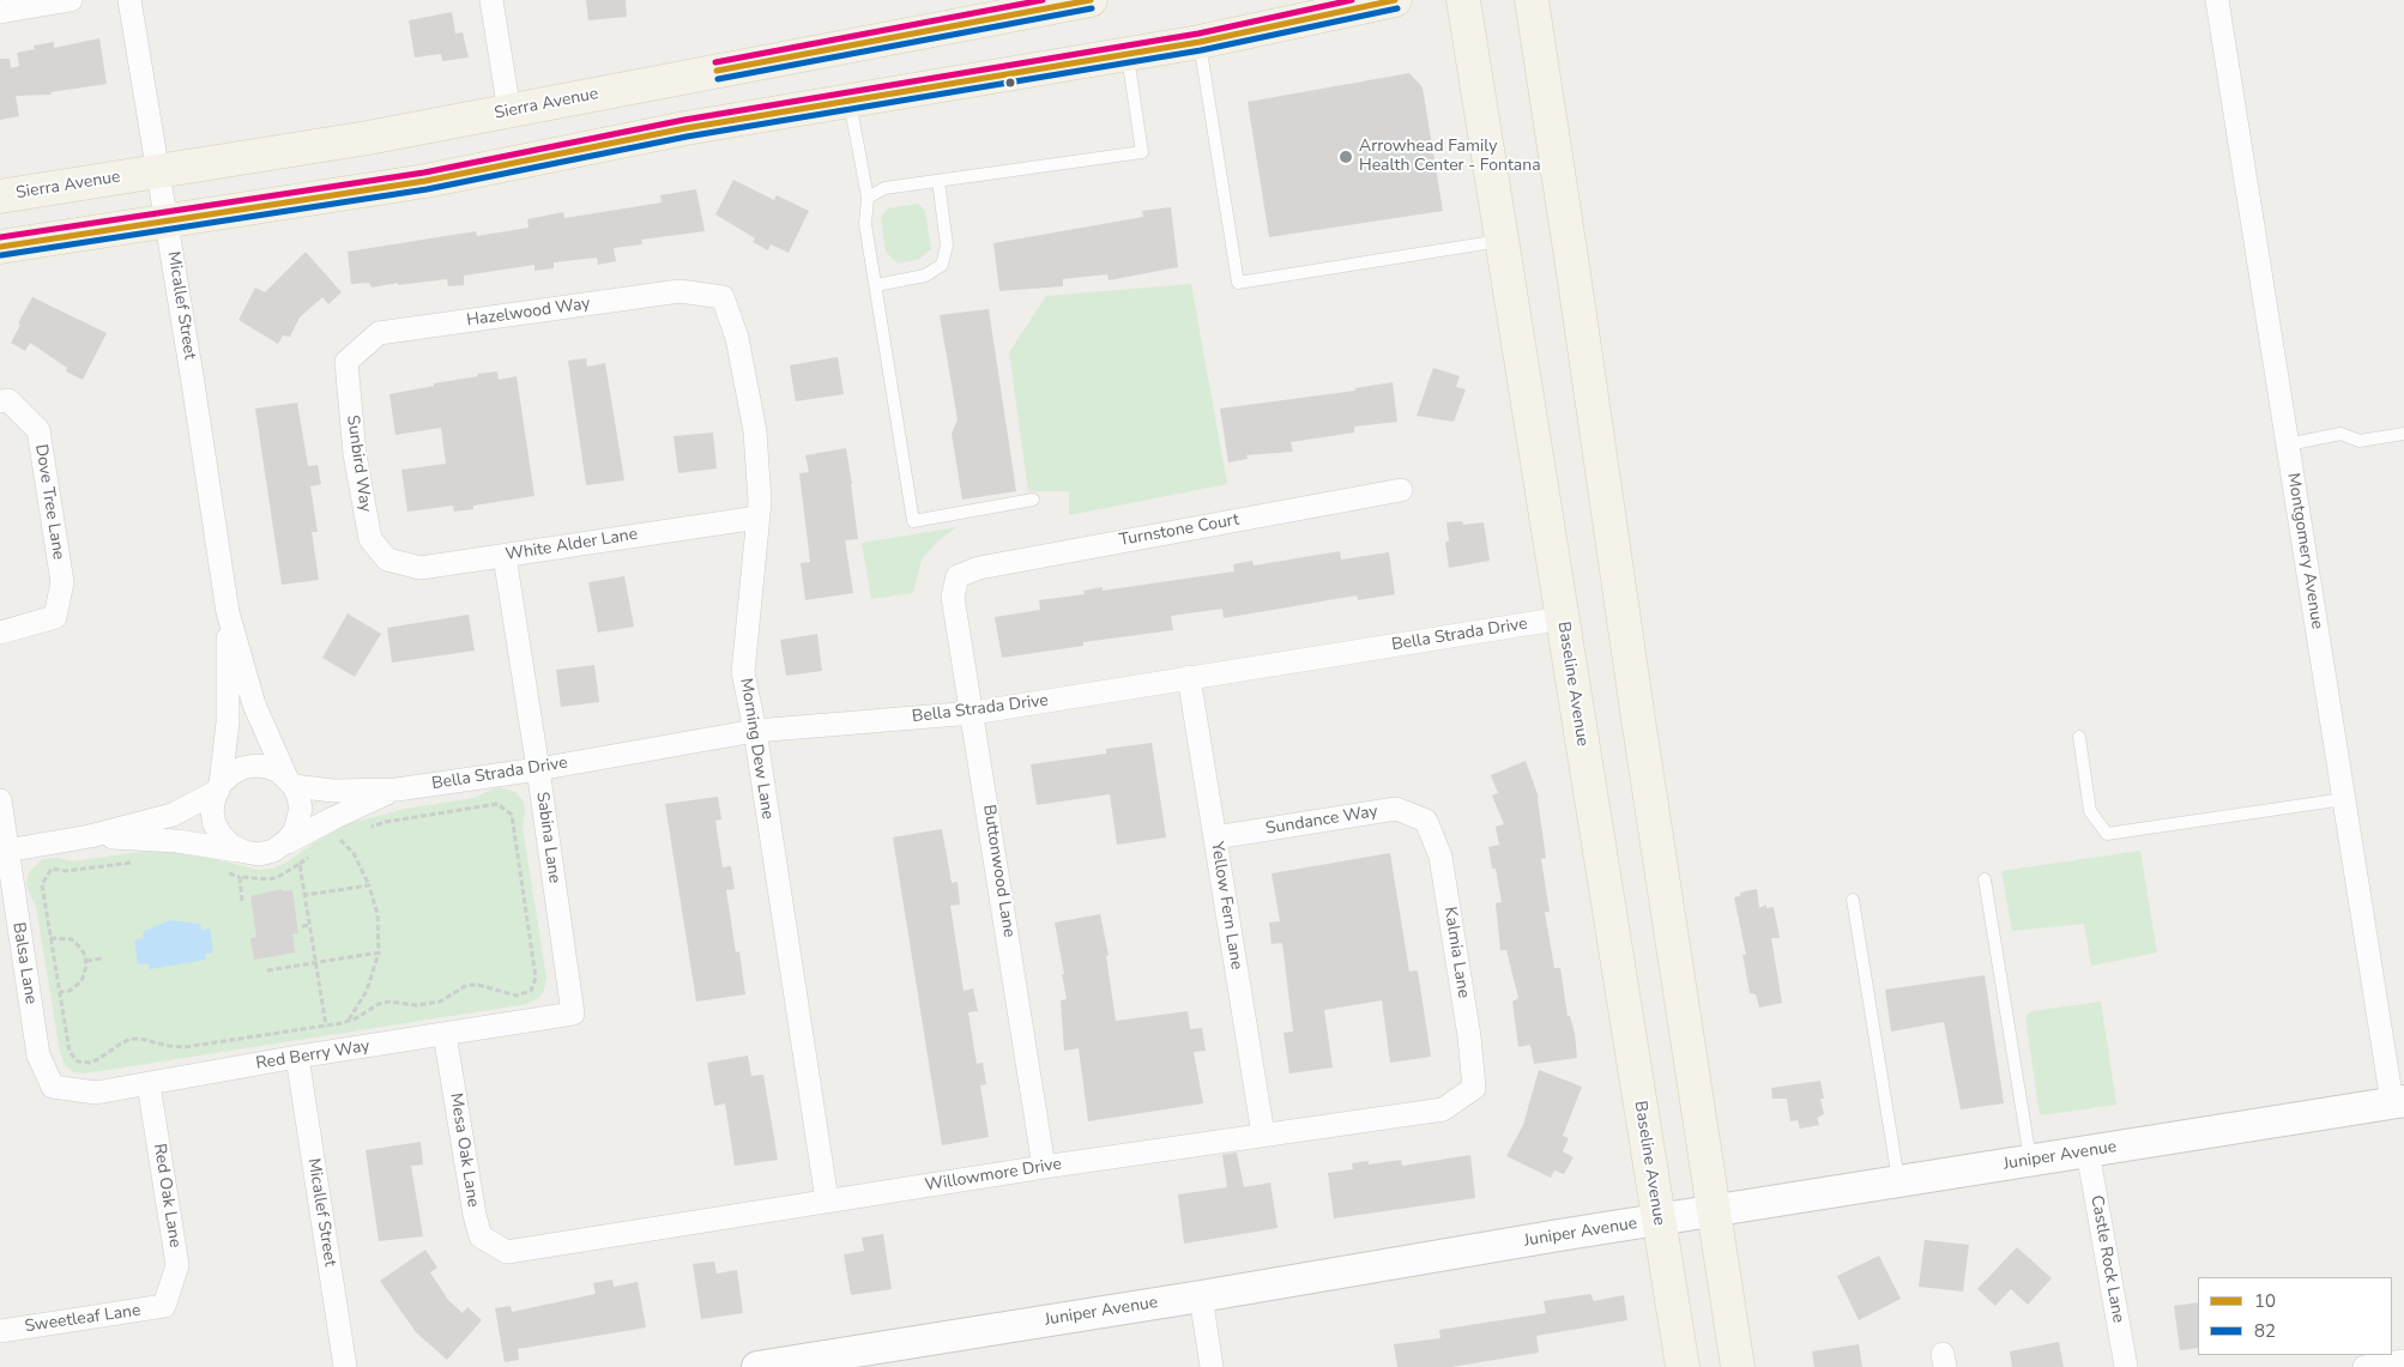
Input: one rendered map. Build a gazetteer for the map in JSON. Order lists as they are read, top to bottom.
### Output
{
  "streets": {
    "main road": ["Sierra Avenue", "Baseline Avenue"],
    "street": [
      "Micallef Street",
      "Hazelwood Way",
      "Sunbird Way",
      "Dove Tree Lane",
      "Turnstone Court",
      "White Alder Lane",
      "Montgomery Avenue",
      "Bella Strada Drive",
      "Morning Dew Lane",
      "Sundance Way",
      "Sabina Lane",
      "Buttonwood Lane",
      "Yellow Fern Lane",
      "Kalmia Lane",
      "Balsa Lane",
      "Red Berry Way",
      "Mesa Oak Lane",
      "Juniper Avenue",
      "Willowmore Drive",
      "Red Oak Lane",
      "Castle Rock Lane",
      "Sweetleaf Lane"
    ]
  },
  "crossings": [
    ["Sierra Avenue", "Micallef Street"],
    ["Micallef Street", "Bella Strada Drive"],
    ["Micallef Street", "Red Berry Way"],
    ["Hazelwood Way", "Sunbird Way"],
    ["Hazelwood Way", "Morning Dew Lane"],
    ["Sunbird Way", "White Alder Lane"],
    ["Turnstone Court", "Buttonwood Lane"],
    ["White Alder Lane", "Morning Dew Lane"],
    ["White Alder Lane", "Sabina Lane"],
    ["Montgomery Avenue", "Juniper Avenue"],
    ["Bella Strada Drive", "Baseline Avenue"],
    ["Bella Strada Drive", "Morning Dew Lane"],
    ["Bella Strada Drive", "Sabina Lane"],
    ["Bella Strada Drive", "Buttonwood Lane"],
    ["Bella Strada Drive", "Yellow Fern Lane"],
    ["Baseline Avenue", "Juniper Avenue"],
    ["Morning Dew Lane", "Willowmore Drive"],
    ["Sundance Way", "Yellow Fern Lane"],
    ["Sundance Way", "Kalmia Lane"],
    ["Sabina Lane", "Red Berry Way"],
    ["Buttonwood Lane", "Willowmore Drive"],
    ["Yellow Fern Lane", "Willowmore Drive"],
    ["Kalmia Lane", "Willowmore Drive"],
    ["Balsa Lane", "Red Berry Way"],
    ["Red Berry Way", "Mesa Oak Lane"],
    ["Red Berry Way", "Red Oak Lane"],
    ["Mesa Oak Lane", "Willowmore Drive"],
    ["Juniper Avenue", "Castle Rock Lane"],
    ["Red Oak Lane", "Sweetleaf Lane"]
  ],
  "places": ["Arrowhead Family Health Center - Fontana"],
  "lines": ["transit line 10", "transit line 82"],
  "legend": ["10", "82"]
}
